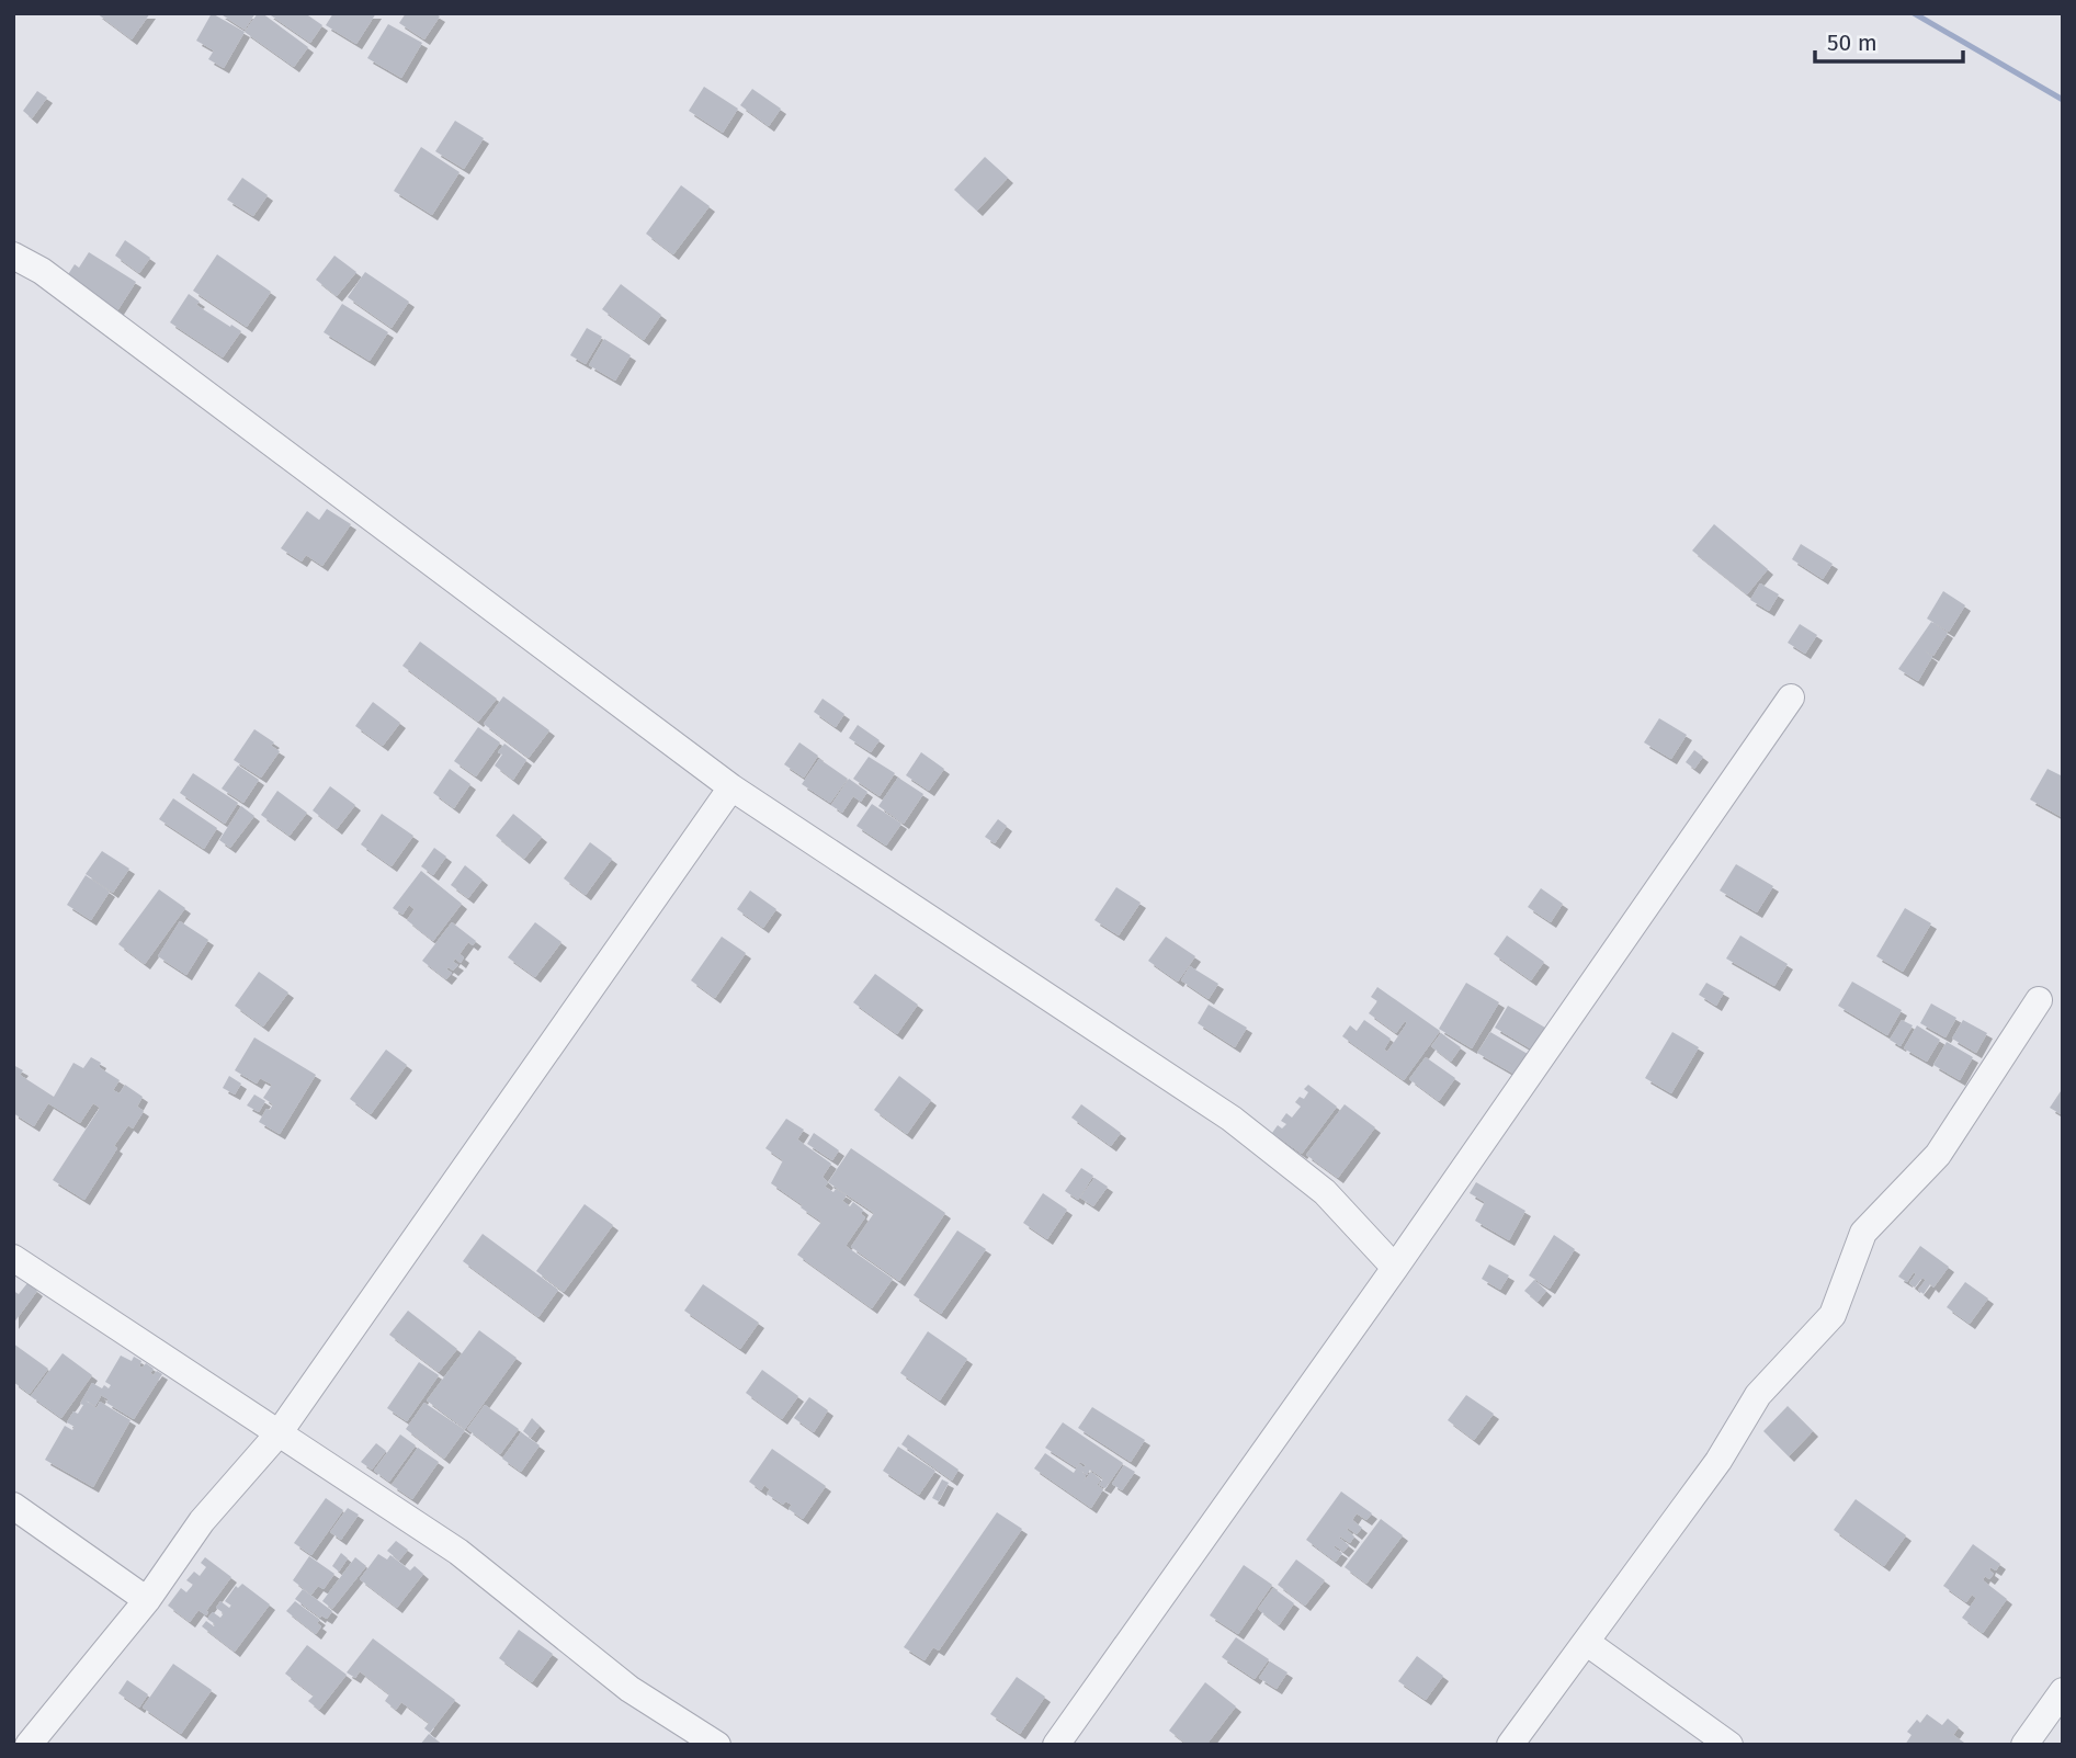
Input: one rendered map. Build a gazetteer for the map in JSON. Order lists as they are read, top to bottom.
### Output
{
  "scale_bar": "50 m"
}
